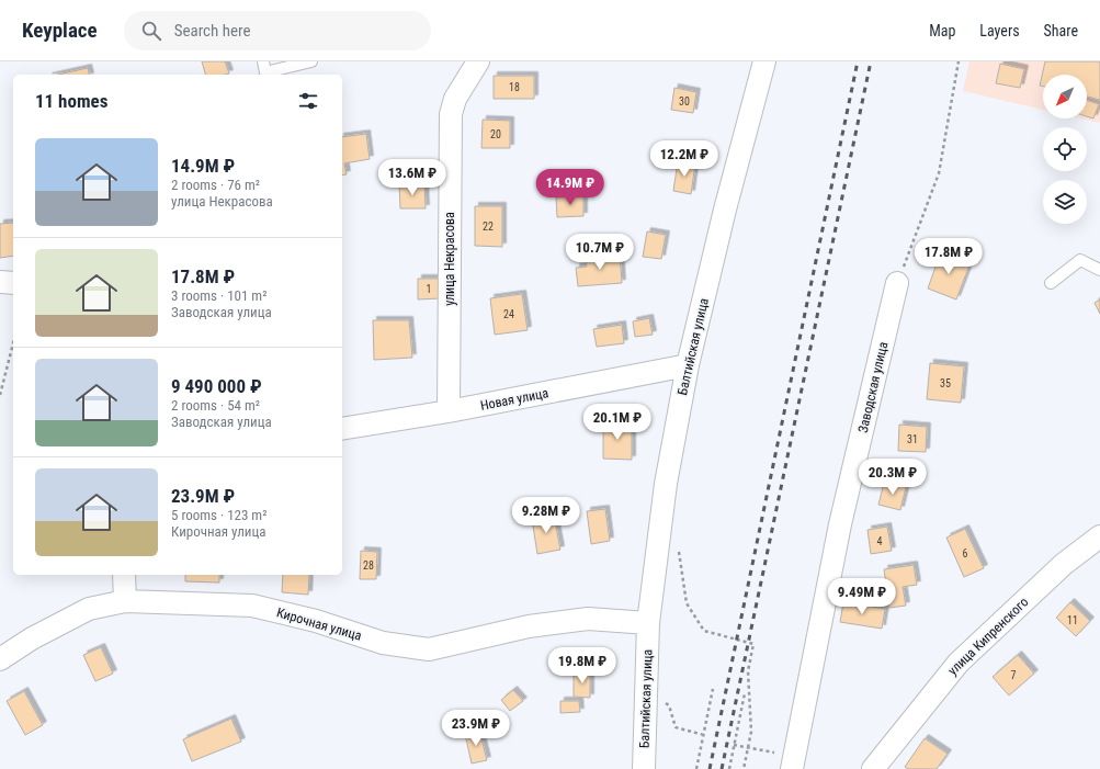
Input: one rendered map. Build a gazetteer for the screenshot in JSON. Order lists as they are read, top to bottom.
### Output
{
  "streets": {
    "street": [
      "улица Некрасова",
      "Балтийская улица",
      "Заводская улица",
      "Новая улица",
      "Кирочная улица",
      "улица Кипренского"
    ]
  },
  "crossings": [
    ["улица Некрасова", "Новая улица"],
    ["Балтийская улица", "Новая улица"],
    ["Балтийская улица", "Кирочная улица"]
  ],
  "house_numbers": [
    "18",
    "30",
    "20",
    "22",
    "1",
    "24",
    "35",
    "31",
    "4",
    "6",
    "28",
    "11",
    "7"
  ],
  "north": "bottom left",
  "page": {
    "header": "Keyplace",
    "search": "Search here",
    "nav": ["Map", "Layers", "Share"],
    "heading": "11 homes",
    "list": [
      {
        "name": "14.9M ₽",
        "note": "2 rooms · 76 m² · улица Некрасова"
      },
      {
        "name": "17.8M ₽",
        "note": "3 rooms · 101 m² · Заводская улица"
      },
      {
        "name": "9 490 000 ₽",
        "note": "2 rooms · 54 m² · Заводская улица"
      },
      {
        "name": "23.9M ₽",
        "note": "5 rooms · 123 m² · Кирочная улица"
      }
    ],
    "price": [
      "12.2M ₽",
      "13.6M ₽",
      "14.9M ₽",
      "10.7M ₽",
      "17.8M ₽",
      "20.1M ₽",
      "20.3M ₽",
      "9.28M ₽",
      "9.49M ₽",
      "19.8M ₽",
      "23.9M ₽"
    ]
  }
}
